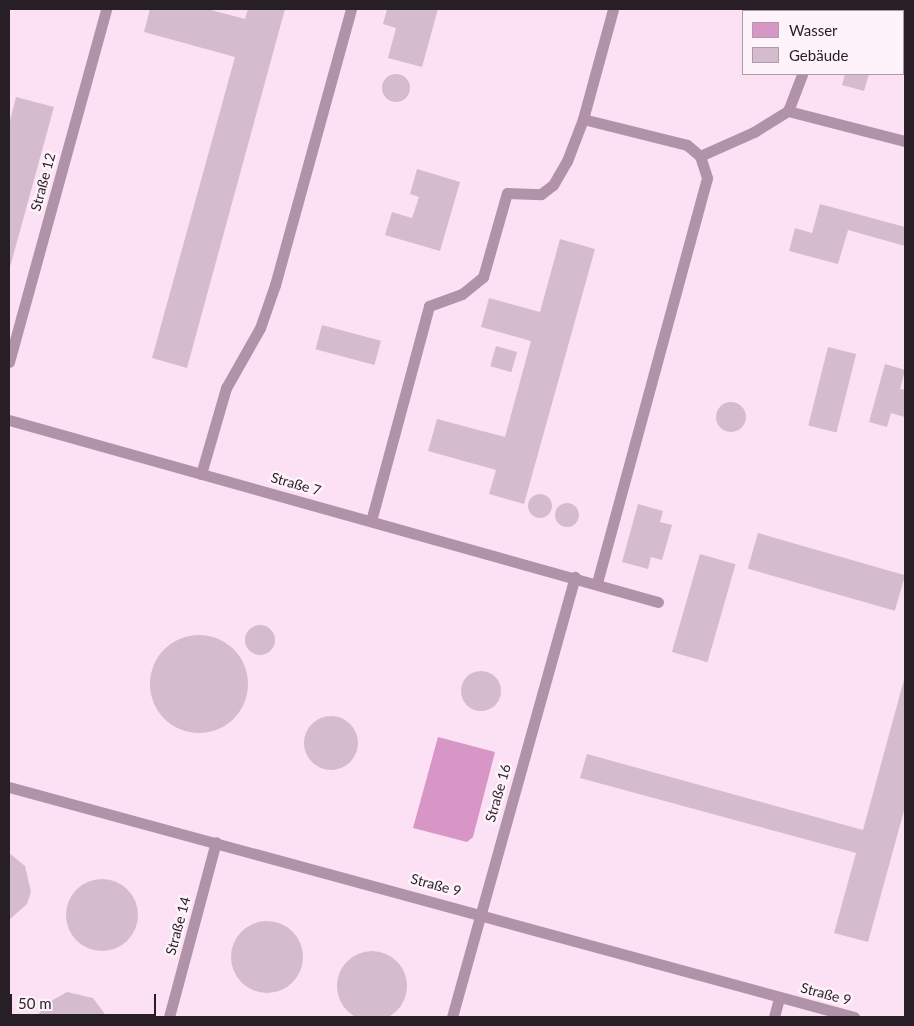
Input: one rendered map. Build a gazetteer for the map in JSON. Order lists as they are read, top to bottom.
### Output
{
  "streets": {
    "lane": [
      "Straße 12",
      "Straße 7",
      "Straße 16",
      "Straße 9",
      "Straße 14"
    ]
  },
  "crossings": [
    ["Straße 7", "Straße 16"],
    ["Straße 16", "Straße 9"],
    ["Straße 9", "Straße 14"]
  ],
  "legend": ["Wasser", "Gebäude"],
  "scale_bar": "50 m"
}
